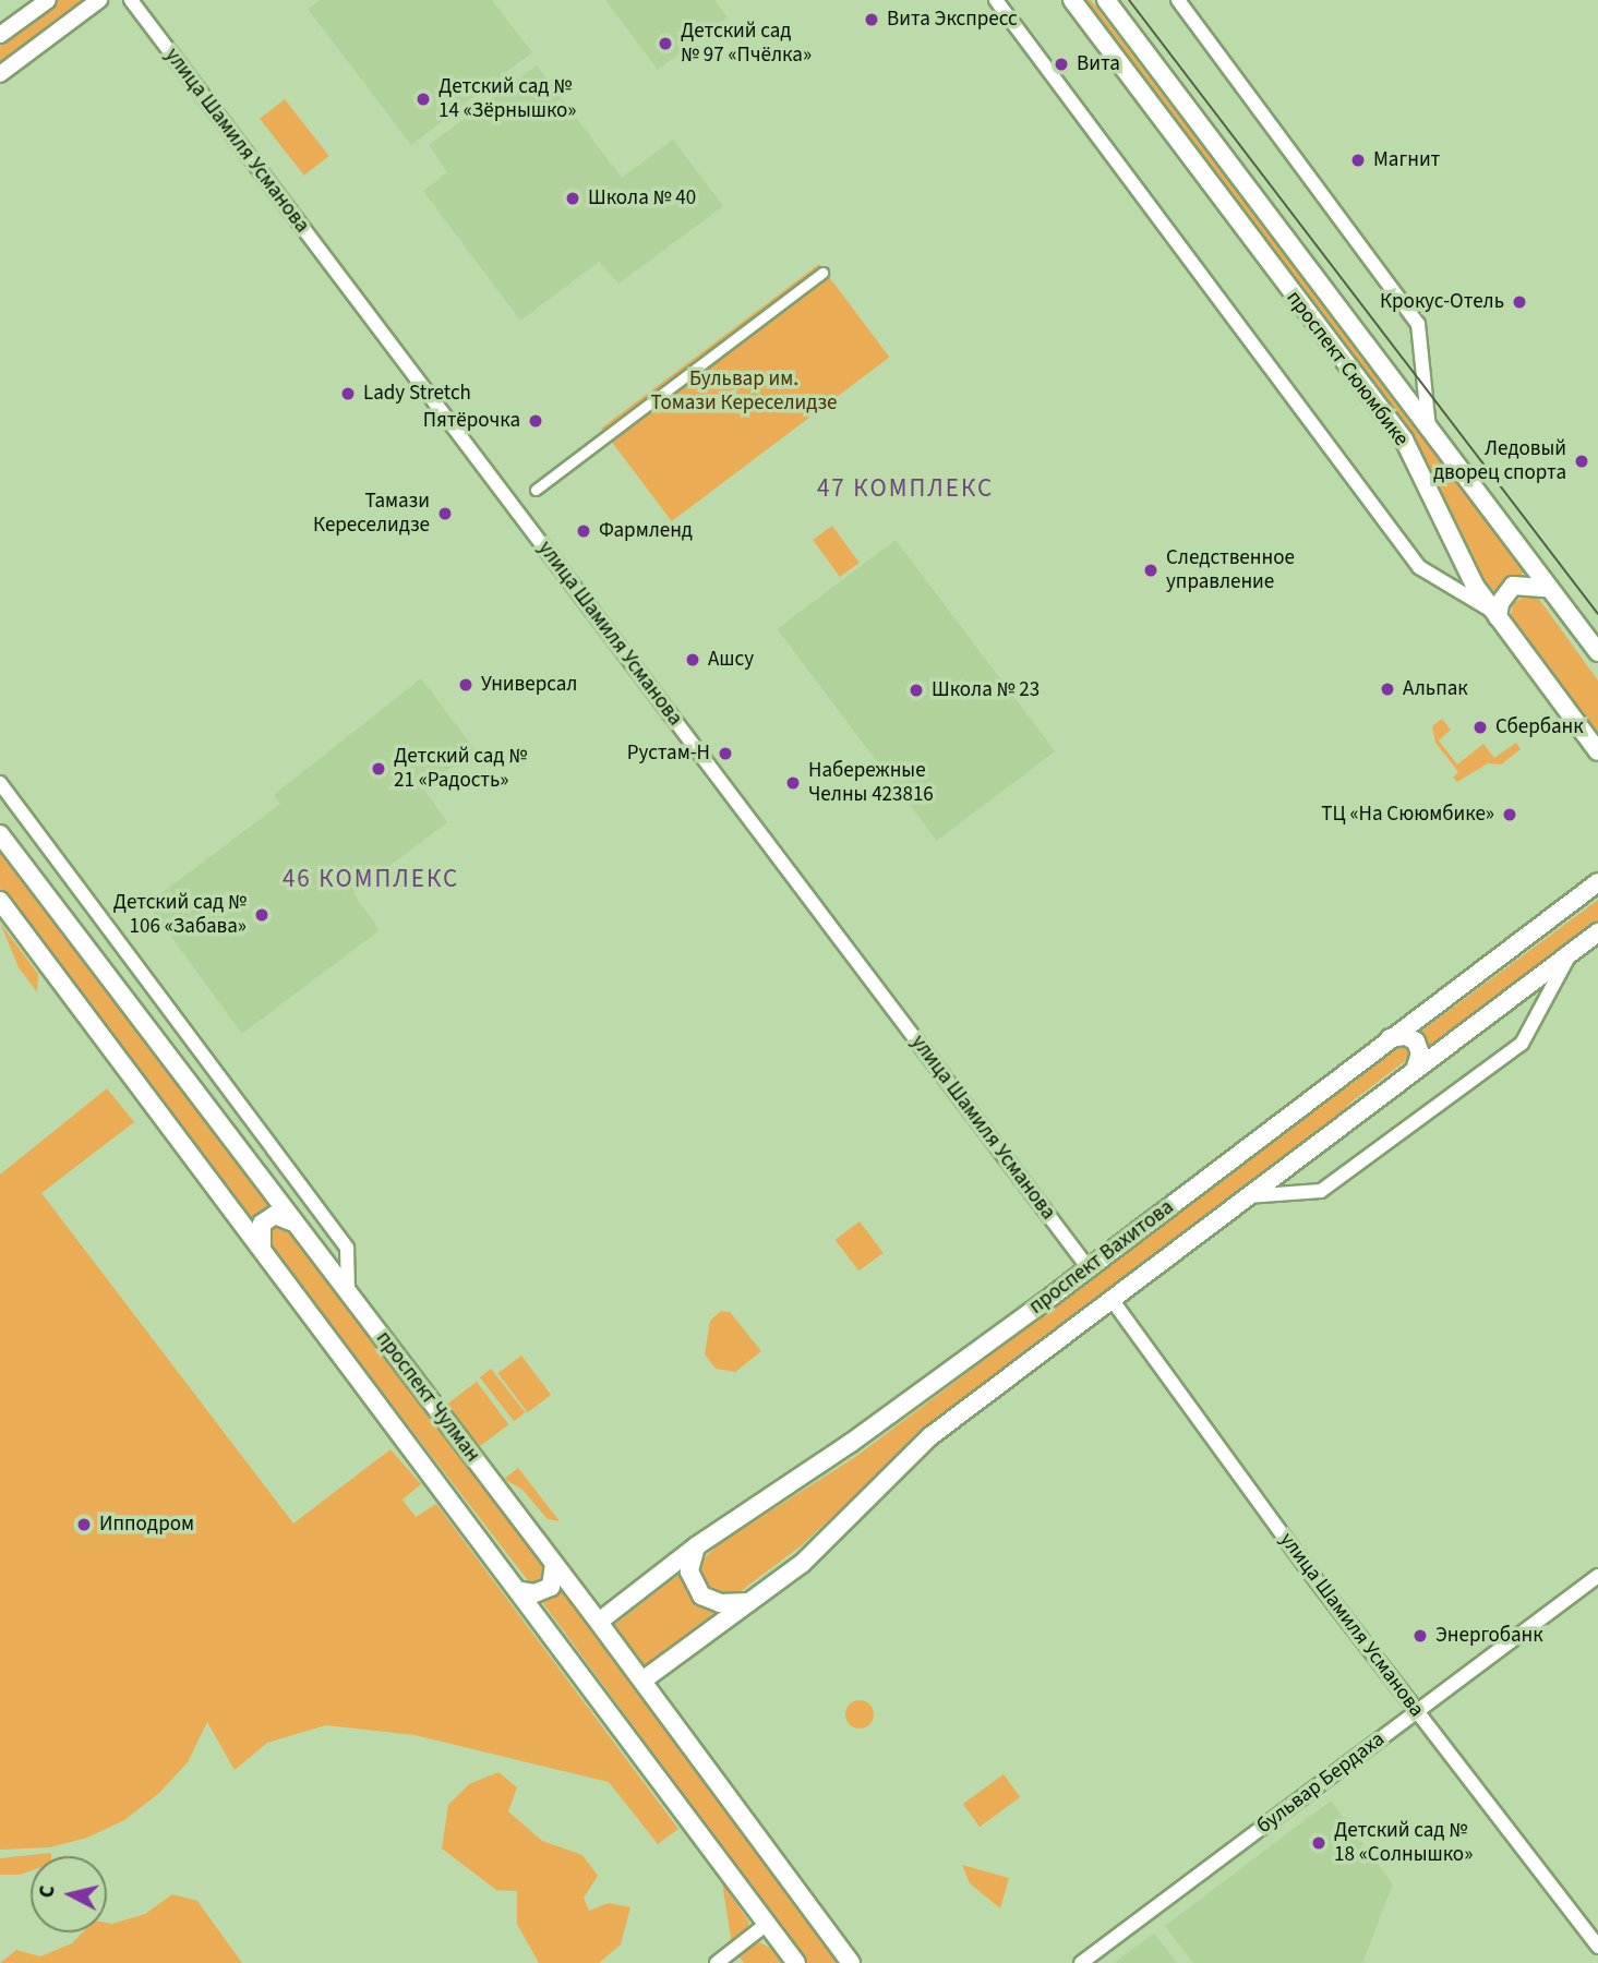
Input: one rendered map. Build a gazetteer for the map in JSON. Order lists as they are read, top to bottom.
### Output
{
  "streets": {
    "main road": ["проспект Сююмбике", "проспект Вахитова", "проспект Чулман"],
    "street": ["улица Шамиля Усманова", "бульвар Бердаха"]
  },
  "crossings": [
    ["улица Шамиля Усманова", "проспект Вахитова"],
    ["улица Шамиля Усманова", "бульвар Бердаха"],
    ["проспект Вахитова", "проспект Чулман"]
  ],
  "districts": ["47 КОМПЛЕКС", "46 КОМПЛЕКС"],
  "parks": ["Бульвар им. Томази Кереселидзе"],
  "places": [
    "Вита Экспресс",
    "Детский сад № 97 «Пчёлка»",
    "Вита",
    "Детский сад № 14 «Зёрнышко»",
    "Магнит",
    "Школа № 40",
    "Крокус-Отель",
    "Lady Stretch",
    "Пятёрочка",
    "Ледовый дворец спорта",
    "Тамази Кереселидзе",
    "Фармленд",
    "Следственное управление",
    "Ашсу",
    "Универсал",
    "Альпак",
    "Школа № 23",
    "Сбербанк",
    "Рустам-Н",
    "Детский сад № 21 «Радость»",
    "Набережные Челны 423816",
    "ТЦ «На Сююмбике»",
    "Детский сад № 106 «Забава»",
    "Ипподром",
    "Энергобанк",
    "Детский сад № 18 «Солнышко»"
  ],
  "north": "left"
}
